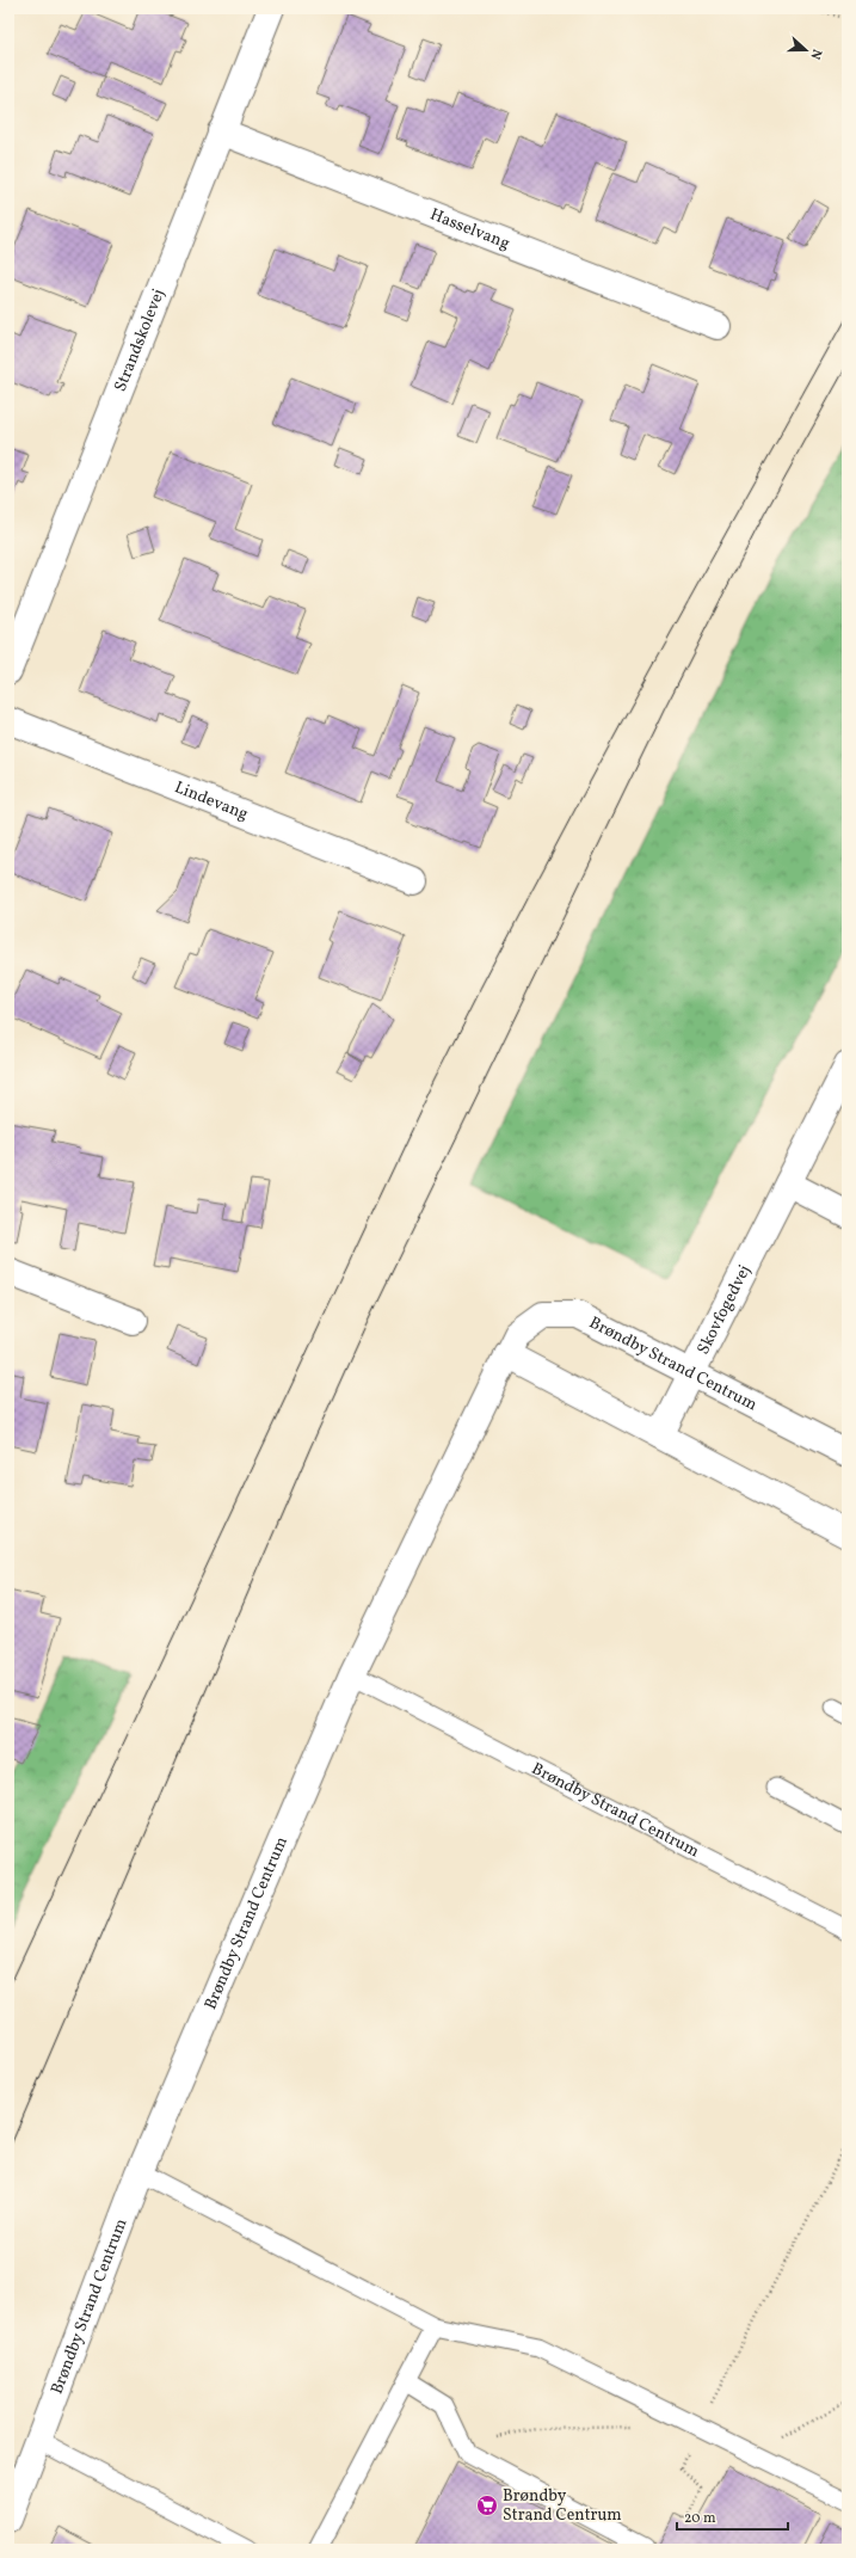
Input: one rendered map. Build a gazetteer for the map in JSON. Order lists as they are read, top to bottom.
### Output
{
  "streets": {
    "street": [
      "Hasselvang",
      "Strandskolevej",
      "Lindevang",
      "Skovfogedvej",
      "Brøndby Strand Centrum"
    ]
  },
  "crossings": [
    ["Hasselvang", "Strandskolevej"],
    ["Skovfogedvej", "Brøndby Strand Centrum"]
  ],
  "places": {
    "supermarket": ["Brøndby Strand Centrum"]
  },
  "scale_bar": "20 m",
  "north": "right"
}
